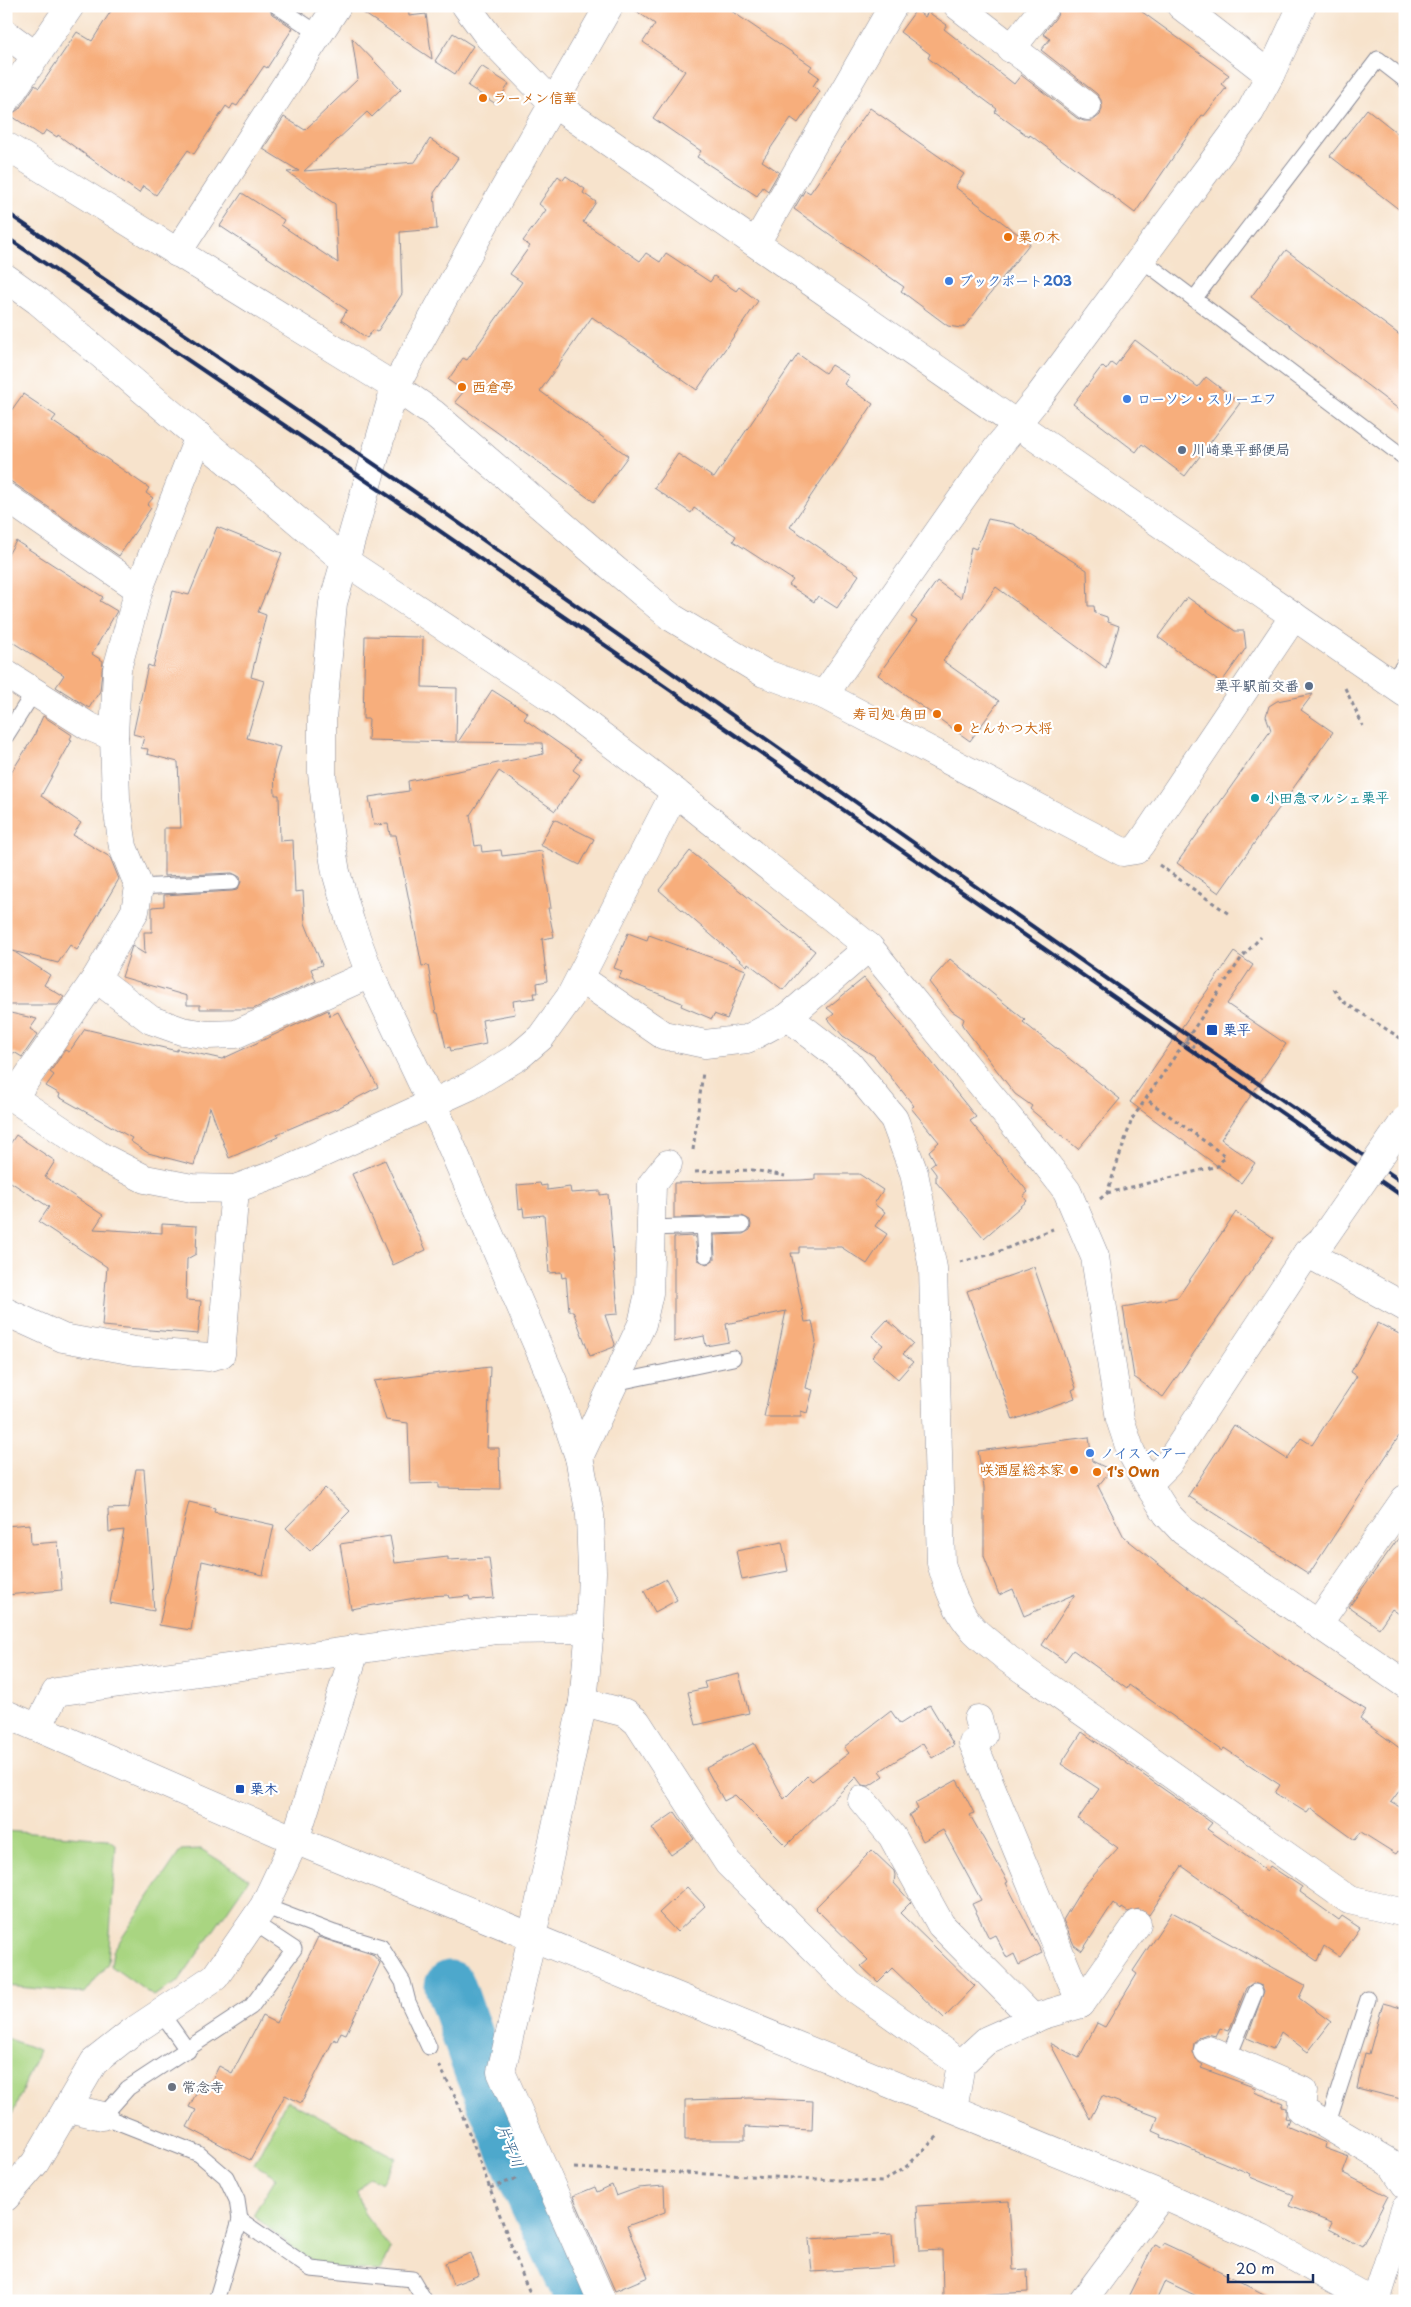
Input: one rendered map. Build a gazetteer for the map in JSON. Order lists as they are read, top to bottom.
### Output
{
  "water": ["片平川"],
  "places": {
    "other": [
      "ラーメン信華",
      "栗の木",
      "ブックポート203",
      "西倉亭",
      "ローソン・スリーエフ",
      "川崎栗平郵便局",
      "栗平駅前交番",
      "寿司処 角田",
      "とんかつ大将",
      "小田急マルシェ栗平",
      "ノイス ヘアー",
      "咲酒屋総本家",
      "1's Own",
      "常念寺"
    ],
    "transit": ["栗平", "栗木"]
  },
  "scale_bar": "20 m"
}
